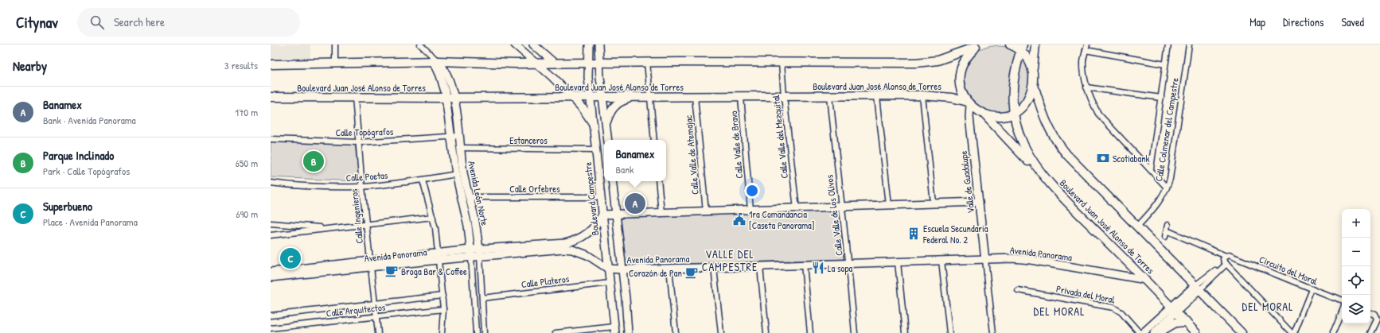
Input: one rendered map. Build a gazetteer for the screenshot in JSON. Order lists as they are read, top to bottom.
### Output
{
  "streets": {
    "main road": ["Boulevard Juan José Alonso de Torres"],
    "street": [
      "Calle Colmenar del Campestre",
      "Calle Topógrafos",
      "Calle Valle del Mezquital",
      "Estanceros",
      "Calle Valle de Bravo",
      "Calle Valle de Atemajac",
      "Calle Poetas",
      "Valle de Guadalupe",
      "Calle Orfebres",
      "Avenida León Norte",
      "Boulevard Campestre",
      "Calle Valle de los Olivos",
      "Calle Ingenieros",
      "Avenida Panorama",
      "Circuito del Moral",
      "Calle Plateros",
      "Privada del Moral",
      "Calle Arquitectos"
    ]
  },
  "crossings": [
    ["Boulevard Juan José Alonso de Torres", "Calle Valle del Mezquital"],
    ["Boulevard Juan José Alonso de Torres", "Calle Valle de Bravo"],
    ["Boulevard Juan José Alonso de Torres", "Calle Valle de Atemajac"],
    ["Boulevard Juan José Alonso de Torres", "Valle de Guadalupe"],
    ["Boulevard Juan José Alonso de Torres", "Avenida León Norte"],
    ["Boulevard Juan José Alonso de Torres", "Boulevard Campestre"],
    ["Boulevard Juan José Alonso de Torres", "Calle Valle de los Olivos"],
    ["Boulevard Juan José Alonso de Torres", "Calle Ingenieros"],
    ["Boulevard Juan José Alonso de Torres", "Avenida Panorama"],
    ["Calle Topógrafos", "Avenida León Norte"],
    ["Calle Topógrafos", "Calle Ingenieros"],
    ["Estanceros", "Avenida León Norte"],
    ["Estanceros", "Boulevard Campestre"],
    ["Calle Poetas", "Avenida León Norte"],
    ["Calle Poetas", "Calle Ingenieros"],
    ["Valle de Guadalupe", "Avenida Panorama"],
    ["Calle Orfebres", "Avenida León Norte"],
    ["Calle Orfebres", "Boulevard Campestre"],
    ["Avenida León Norte", "Avenida Panorama"],
    ["Avenida León Norte", "Calle Plateros"],
    ["Boulevard Campestre", "Avenida Panorama"],
    ["Boulevard Campestre", "Calle Plateros"],
    ["Calle Valle de los Olivos", "Avenida Panorama"],
    ["Calle Ingenieros", "Avenida Panorama"],
    ["Calle Ingenieros", "Calle Arquitectos"]
  ],
  "districts": ["VALLE DEL CAMPESTRE", "DEL MORAL", "DEL MORAL"],
  "places": {
    "bank": ["Scotiabank"],
    "public building": ["1ra Comandancia [Caseta Panorama]"],
    "building": ["Escuela Secundaria Federal No. 2"],
    "restaurant": ["La sopa"],
    "cafe": ["Broga Bar & Coffee", "Corazón de Pan"]
  },
  "page": {
    "header": "Citynav",
    "search": "Search here",
    "nav": ["Map", "Directions", "Saved"],
    "heading": ["Nearby", "3 results"],
    "list": [
      {
        "mark": "A",
        "name": "Banamex",
        "note": "Bank · Avenida Panorama",
        "value": "170 m"
      },
      {
        "mark": "B",
        "name": "Parque Inclinado",
        "note": "Park · Calle Topógrafos",
        "value": "650 m"
      },
      {
        "mark": "C",
        "name": "Superbueno",
        "note": "Place · Avenida Panorama",
        "value": "690 m"
      }
    ],
    "popup": ["Banamex", "Bank"],
    "pins": ["B", "A", "C"],
    "map_buttons": ["+", "−"]
  }
}
